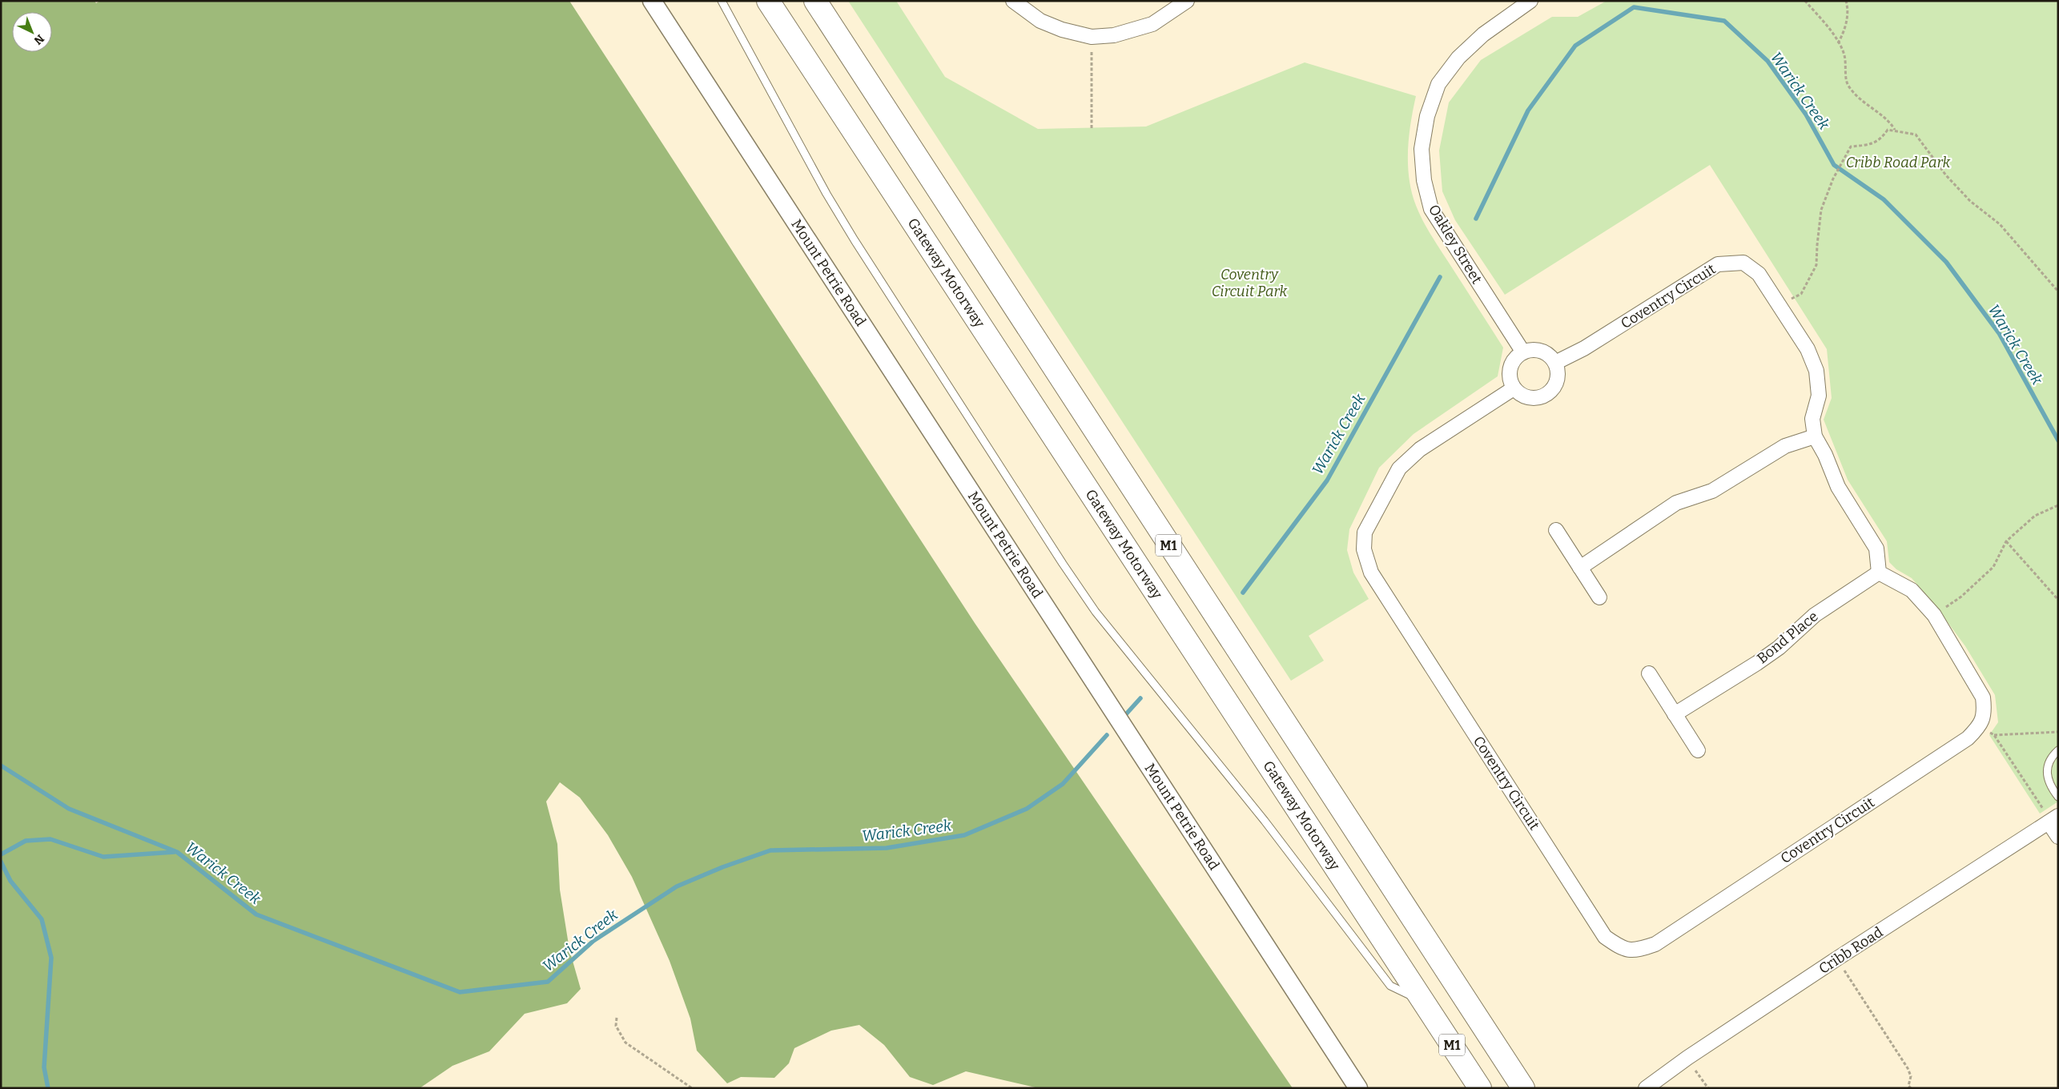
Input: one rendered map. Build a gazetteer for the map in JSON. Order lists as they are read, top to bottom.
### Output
{
  "streets": {
    "highway": ["Gateway Motorway", "M1"],
    "street": [
      "Oakley Street",
      "Mount Petrie Road",
      "Coventry Circuit",
      "Bond Place",
      "Cribb Road"
    ]
  },
  "crossings": [
    ["Oakley Street", "Coventry Circuit"],
    ["Coventry Circuit", "Bond Place"]
  ],
  "water": ["Warick Creek"],
  "parks": ["Cribb Road Park", "Coventry Circuit Park"],
  "north": "bottom right"
}
